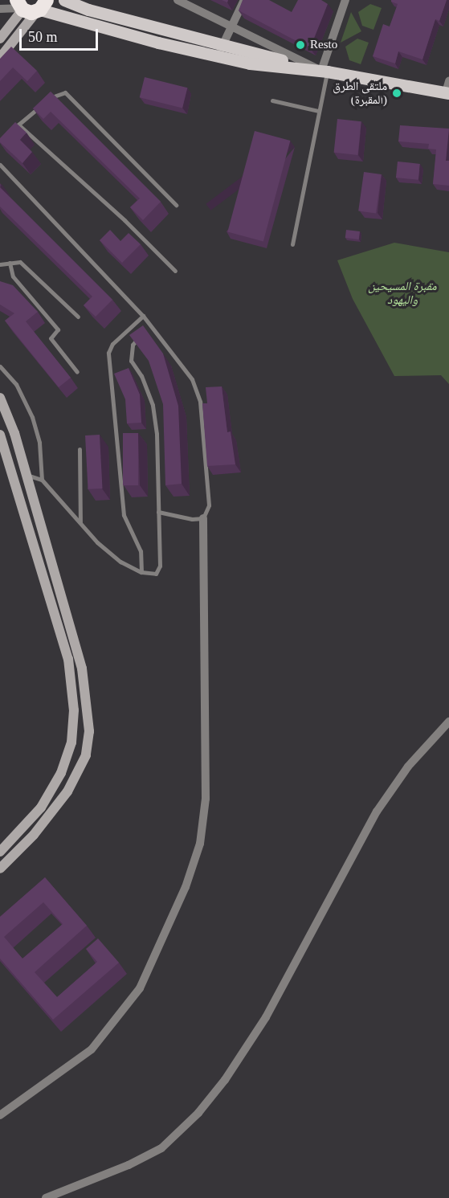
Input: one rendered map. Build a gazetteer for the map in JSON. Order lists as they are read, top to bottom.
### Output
{
  "parks": ["مقبرة المسيحين واليهود"],
  "places": ["Resto", "ملتقى الطرق (المقبرة)"],
  "scale_bar": "50 m"
}
